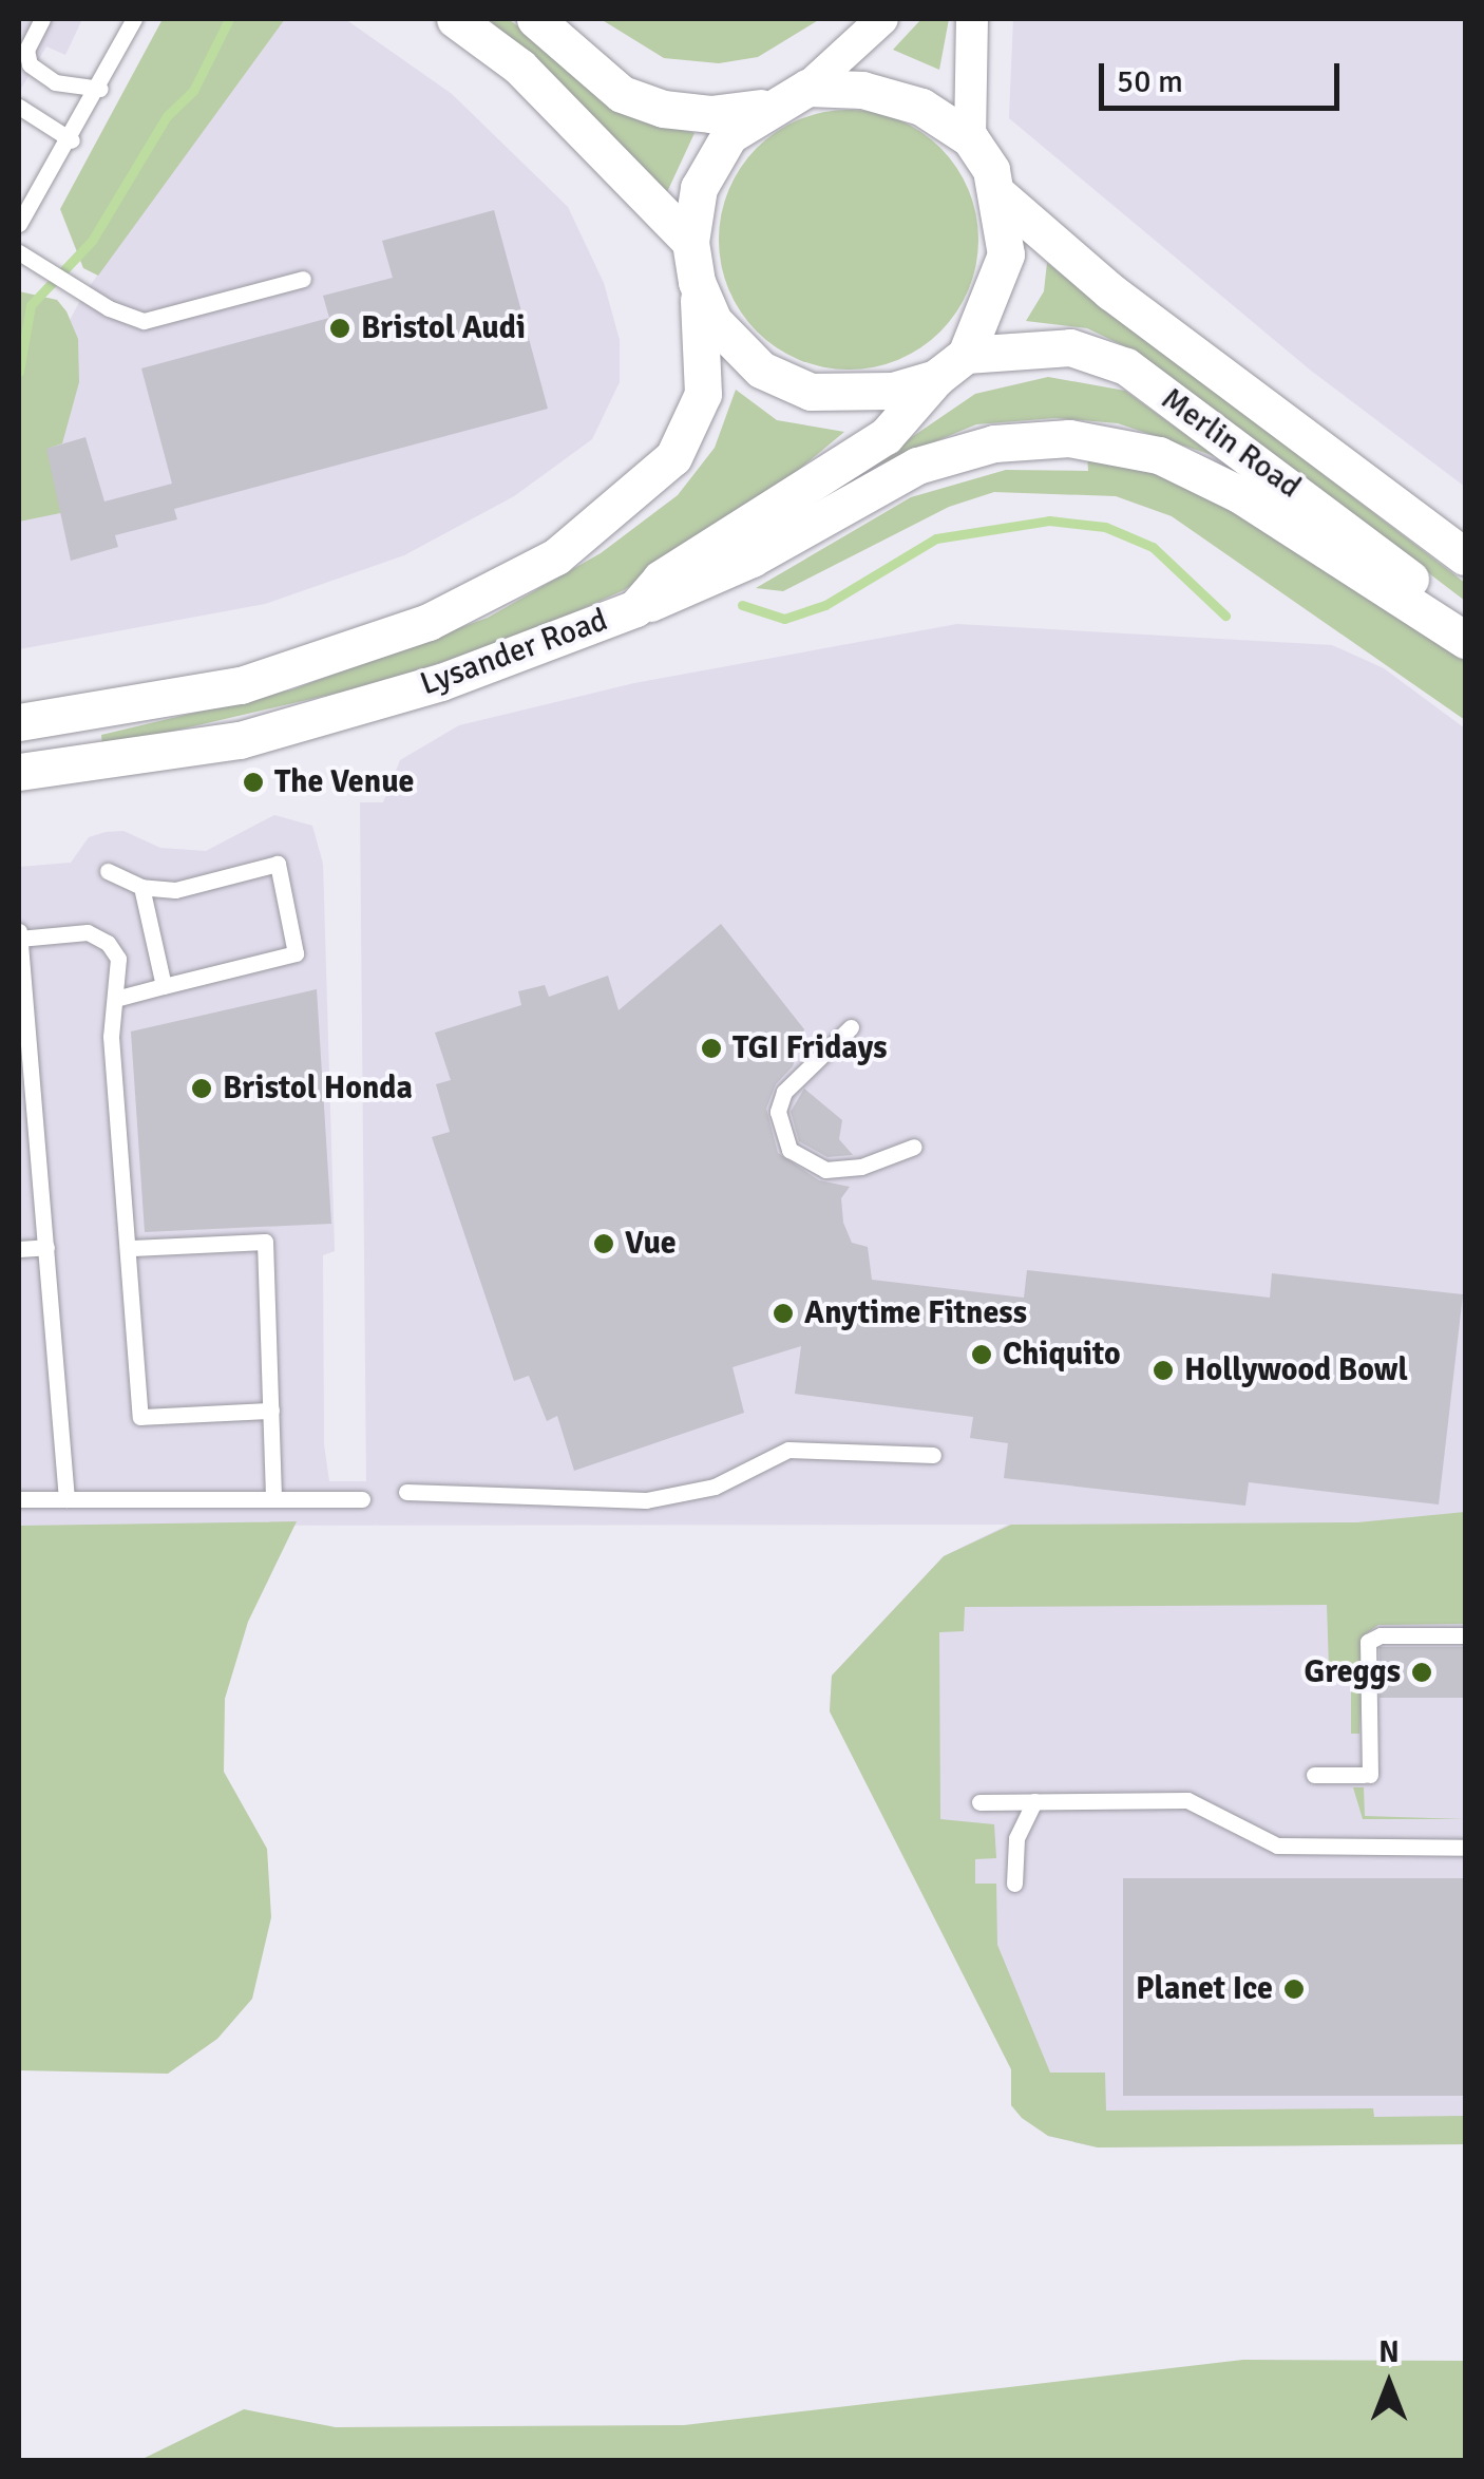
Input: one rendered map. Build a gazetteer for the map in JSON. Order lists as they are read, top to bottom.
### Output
{
  "streets": {
    "street": ["Merlin Road", "Lysander Road"]
  },
  "crossings": [
    ["Merlin Road", "Lysander Road"]
  ],
  "places": [
    "Bristol Audi",
    "The Venue",
    "TGI Fridays",
    "Bristol Honda",
    "Vue",
    "Anytime Fitness",
    "Chiquito",
    "Hollywood Bowl",
    "Greggs",
    "Planet Ice"
  ],
  "scale_bar": "50 m",
  "north": "top"
}
